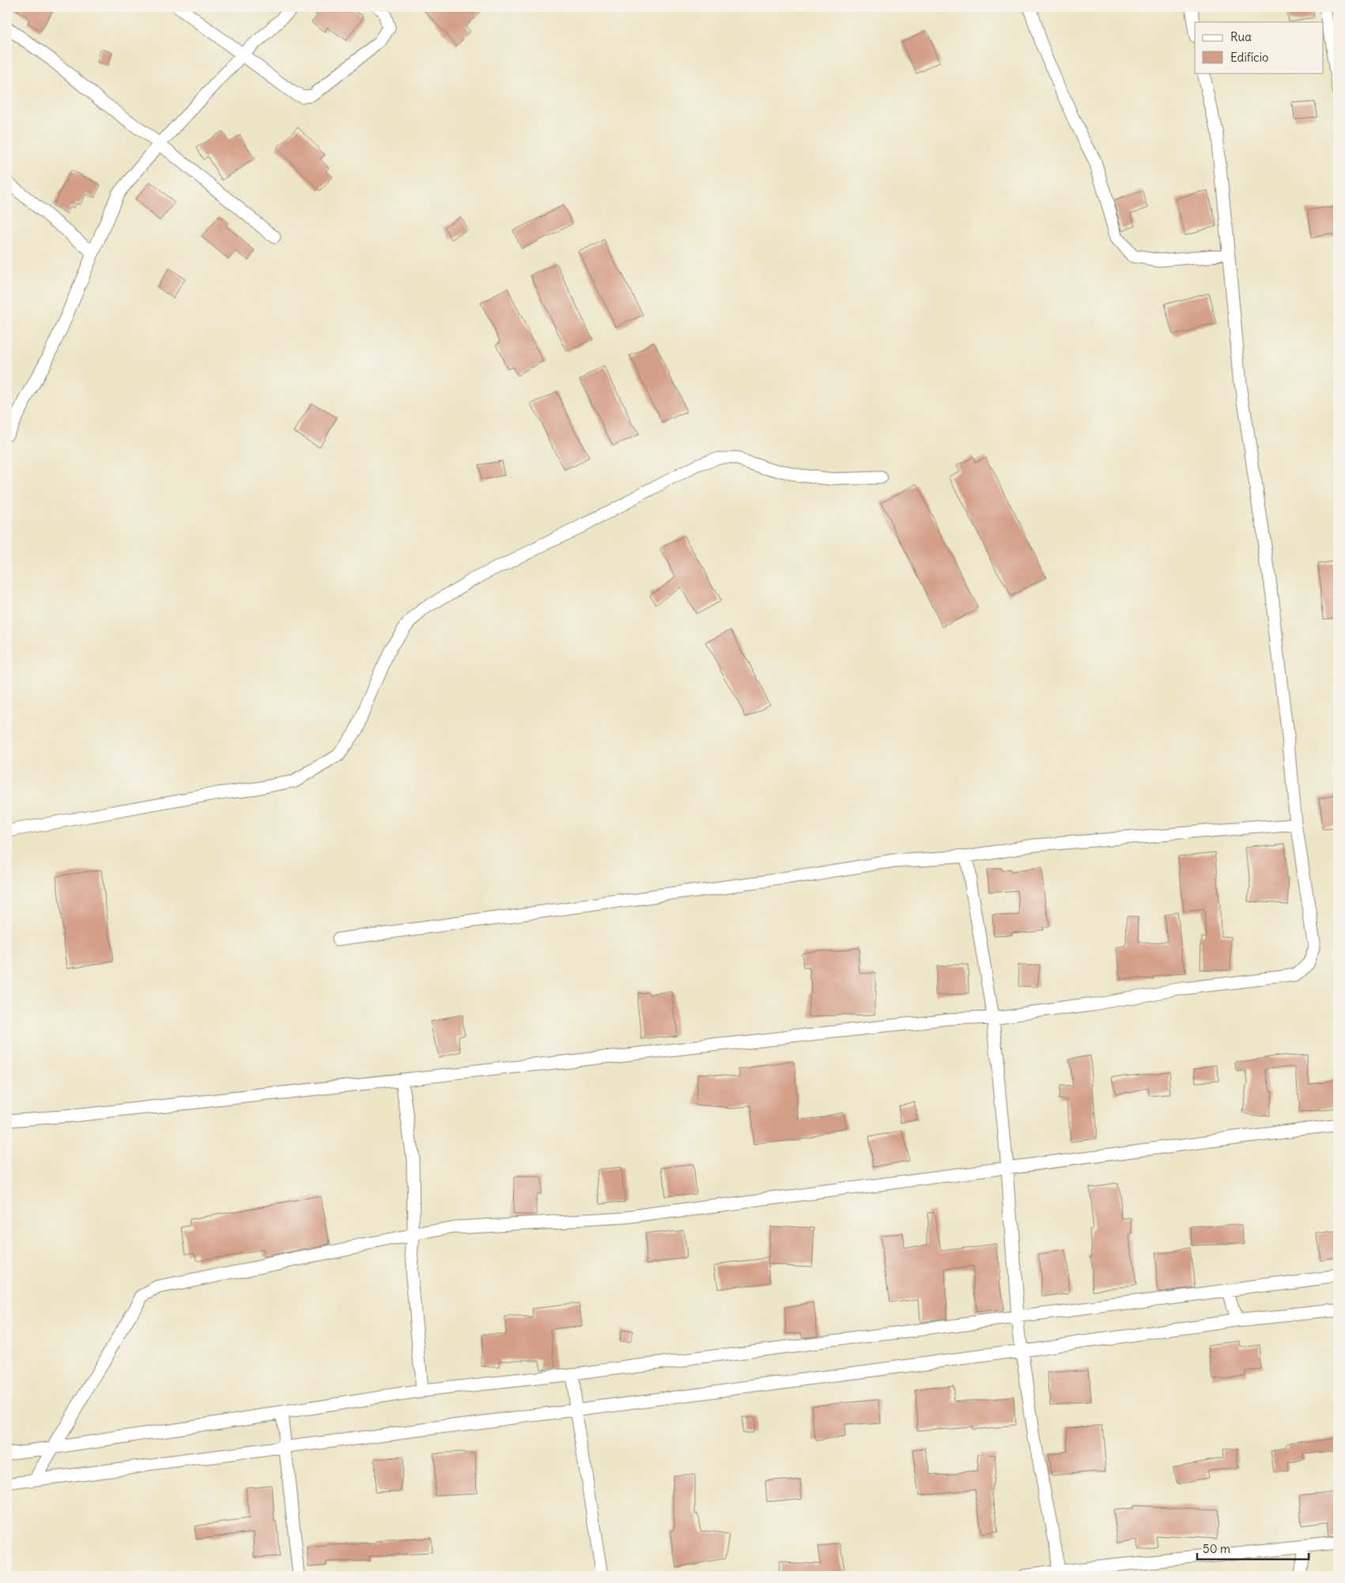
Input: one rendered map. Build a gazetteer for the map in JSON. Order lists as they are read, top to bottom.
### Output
{
  "legend": ["Rua", "Edifício"],
  "scale_bar": "50 m"
}
